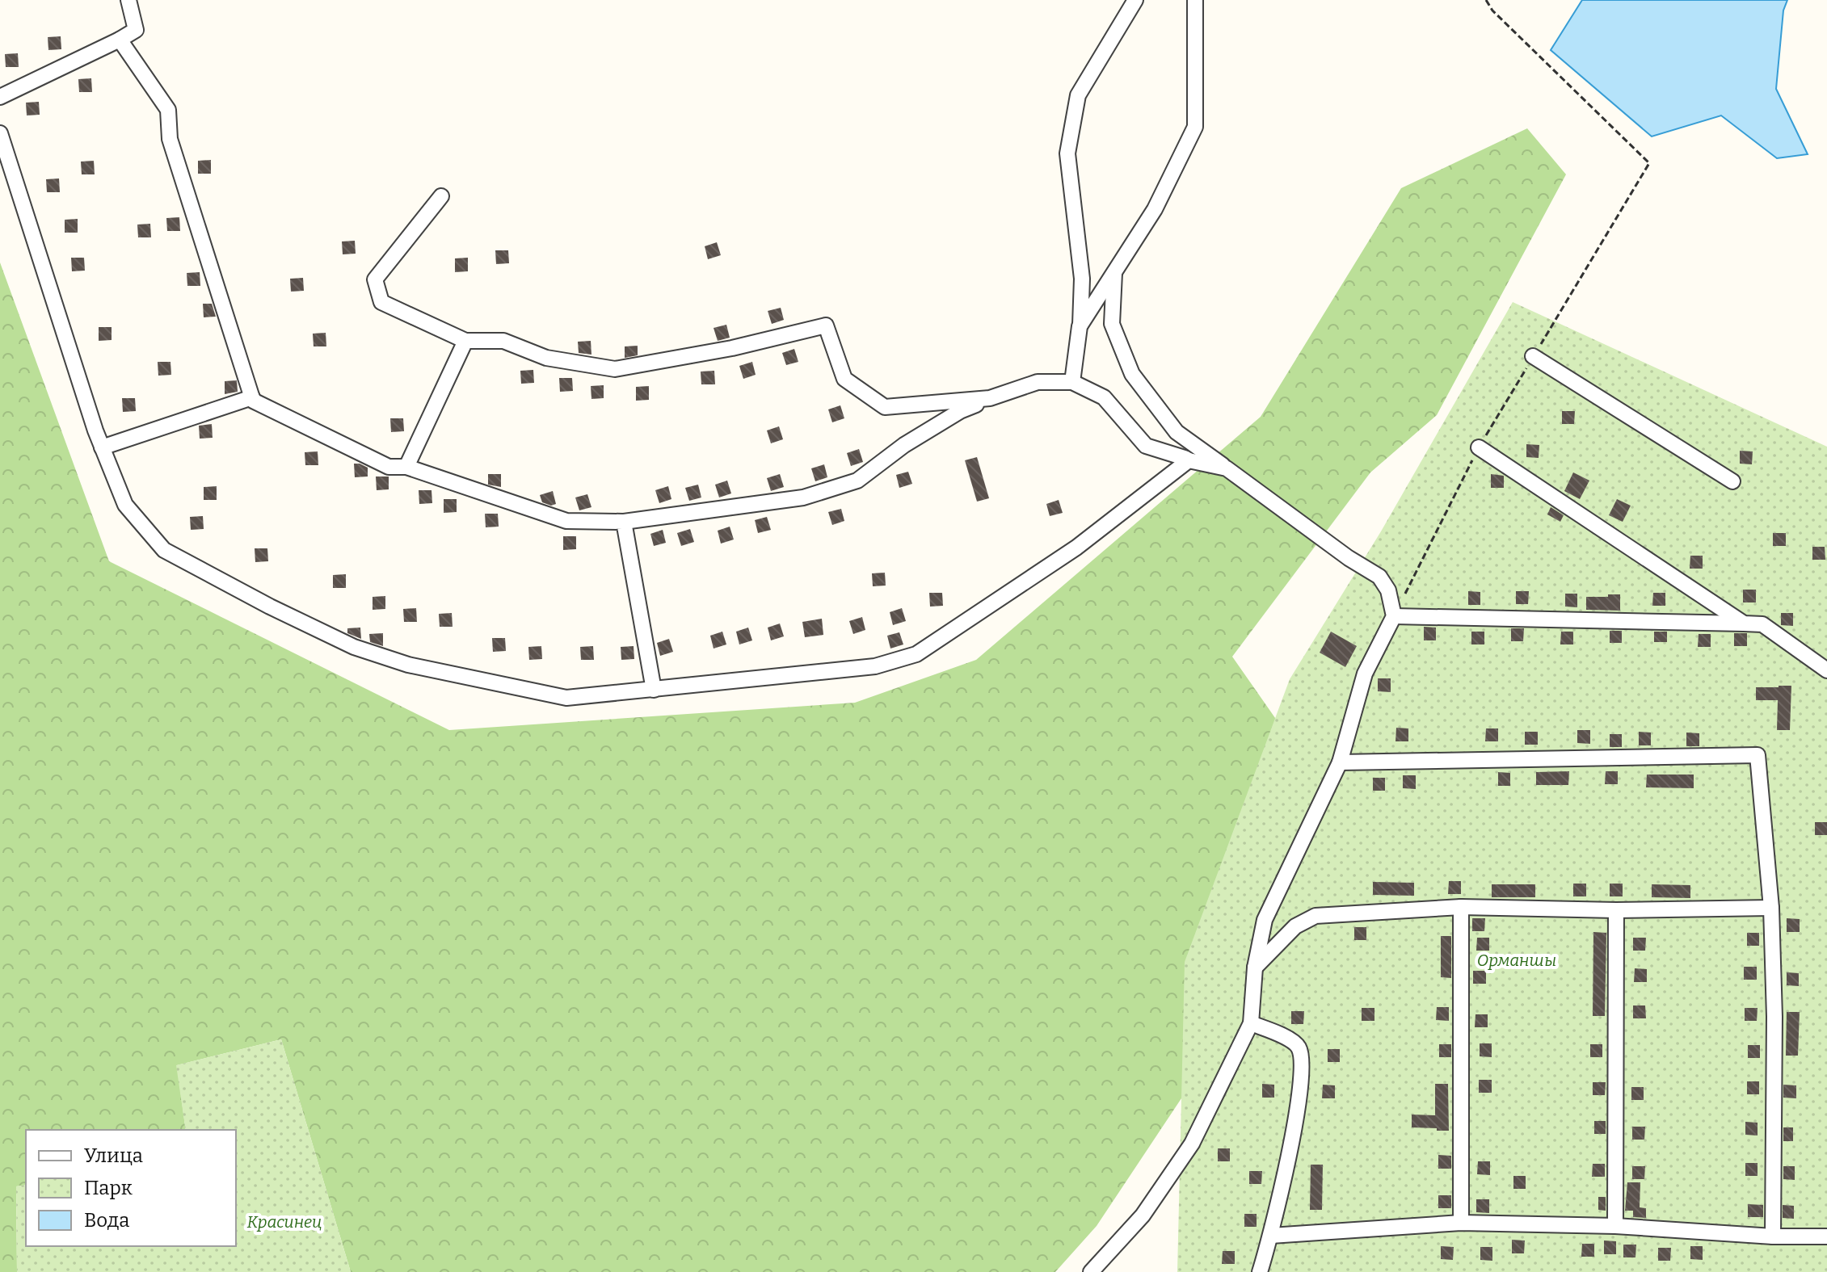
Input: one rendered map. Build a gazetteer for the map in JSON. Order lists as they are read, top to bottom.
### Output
{
  "parks": ["Орманшы", "Красинец"],
  "legend": ["Улица", "Парк", "Вода"]
}
